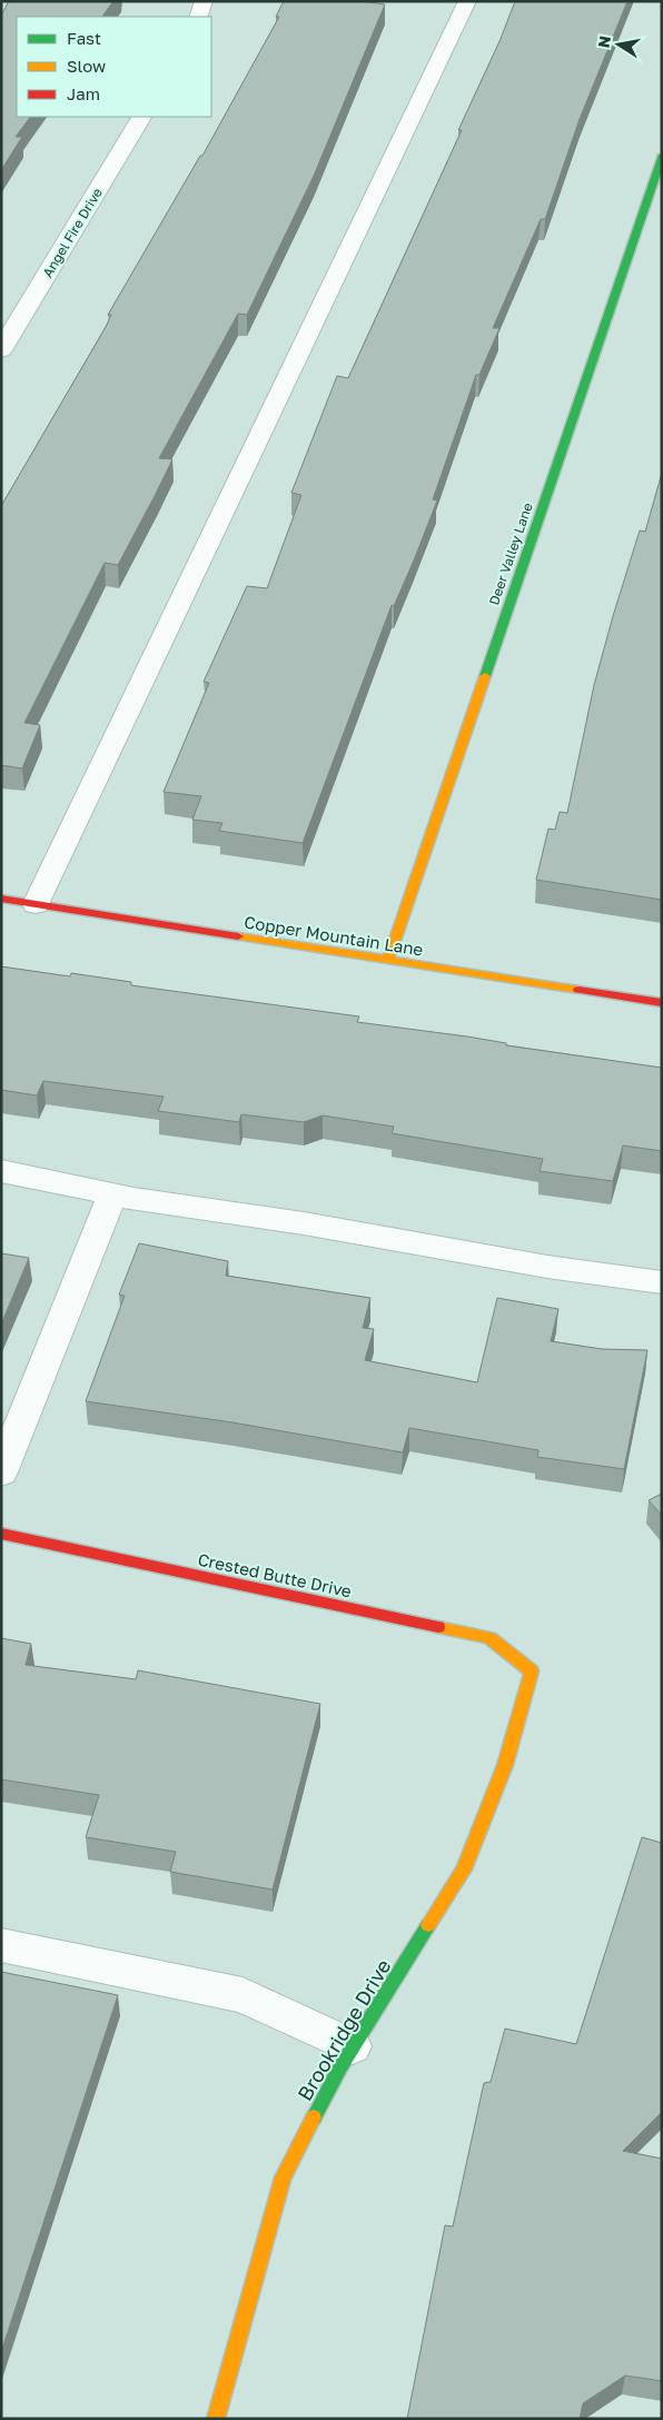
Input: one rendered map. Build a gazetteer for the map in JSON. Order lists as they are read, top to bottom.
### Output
{
  "streets": {
    "street": [
      "Angel Fire Drive",
      "Deer Valley Lane",
      "Copper Mountain Lane",
      "Crested Butte Drive",
      "Brookridge Drive"
    ]
  },
  "crossings": [
    ["Deer Valley Lane", "Copper Mountain Lane"],
    ["Crested Butte Drive", "Brookridge Drive"]
  ],
  "legend": ["Fast", "Slow", "Jam"],
  "north": "left"
}
